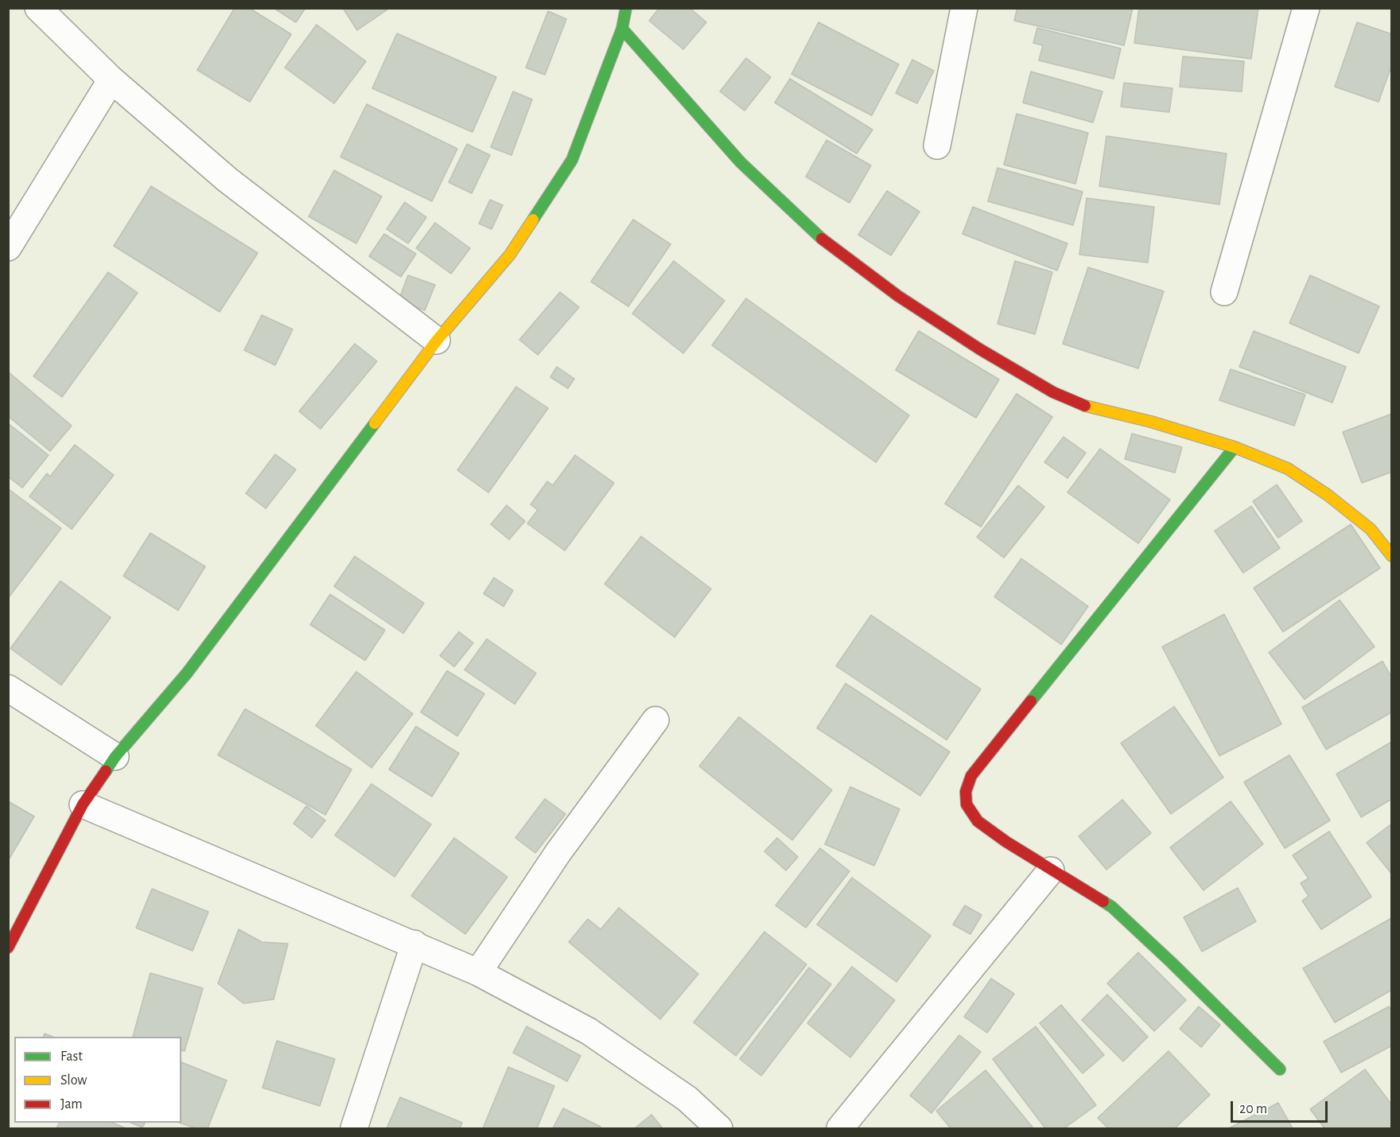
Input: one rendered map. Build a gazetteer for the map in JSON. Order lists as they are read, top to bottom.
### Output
{
  "legend": ["Fast", "Slow", "Jam"],
  "scale_bar": "20 m"
}
